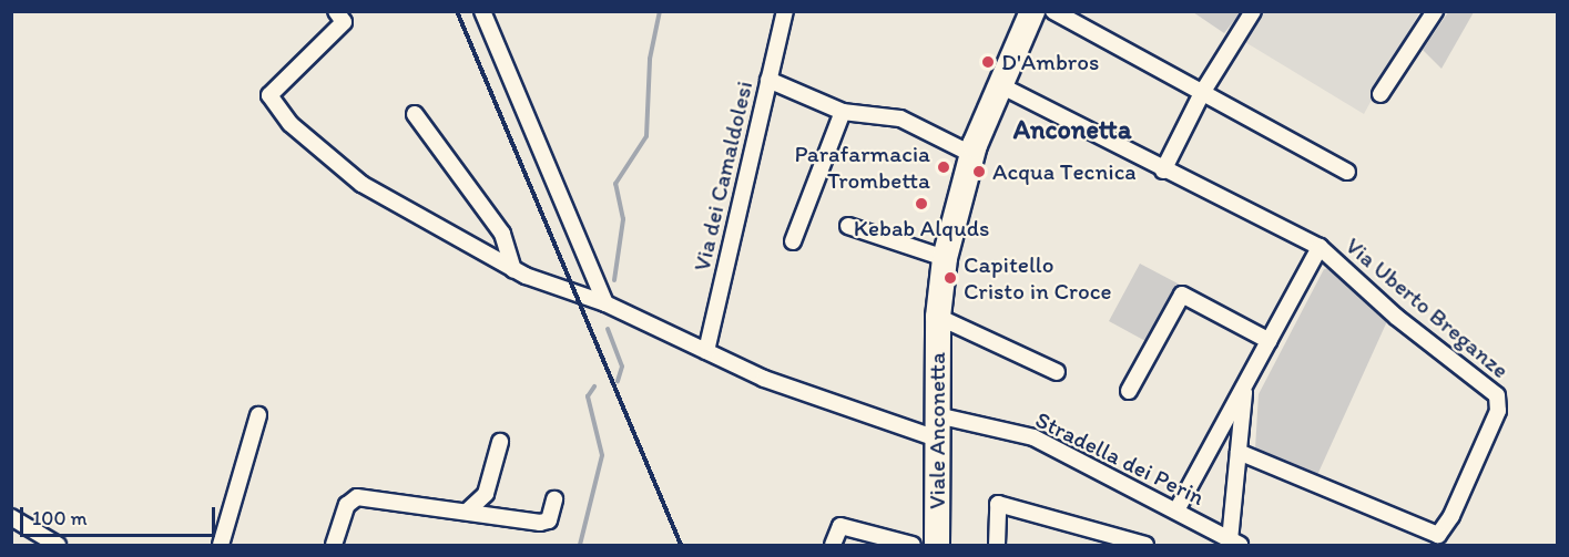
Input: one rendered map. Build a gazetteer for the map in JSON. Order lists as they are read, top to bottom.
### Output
{
  "streets": {
    "main road": ["Viale Anconetta"],
    "street": ["Via dei Camaldolesi", "Via Uberto Breganze", "Stradella dei Perin"]
  },
  "crossings": [
    ["Viale Anconetta", "Stradella dei Perin"]
  ],
  "districts": ["Anconetta"],
  "places": [
    "D'Ambros",
    "Parafarmacia Trombetta",
    "Acqua Tecnica",
    "Kebab Alquds",
    "Capitello Cristo in Croce"
  ],
  "scale_bar": "100 m"
}
